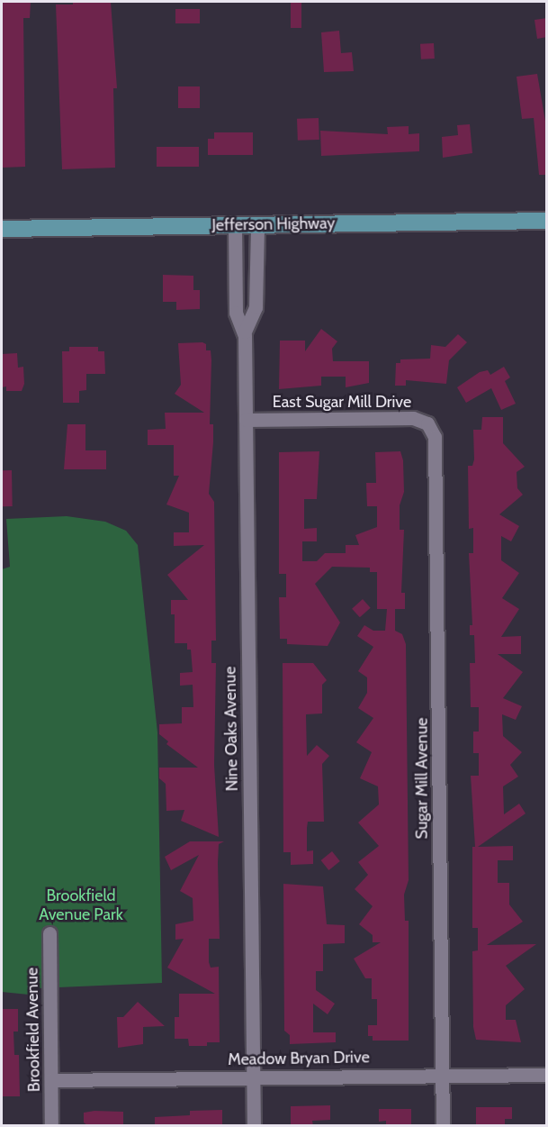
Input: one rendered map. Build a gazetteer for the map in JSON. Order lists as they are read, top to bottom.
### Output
{
  "streets": {
    "main road": ["Jefferson Highway"],
    "street": [
      "East Sugar Mill Drive",
      "Nine Oaks Avenue",
      "Sugar Mill Avenue",
      "Brookfield Avenue",
      "Meadow Bryan Drive"
    ]
  },
  "crossings": [
    ["Jefferson Highway", "Nine Oaks Avenue"],
    ["East Sugar Mill Drive", "Nine Oaks Avenue"],
    ["East Sugar Mill Drive", "Sugar Mill Avenue"],
    ["Nine Oaks Avenue", "Meadow Bryan Drive"],
    ["Sugar Mill Avenue", "Meadow Bryan Drive"],
    ["Brookfield Avenue", "Meadow Bryan Drive"]
  ],
  "parks": ["Brookfield Avenue Park"]
}
